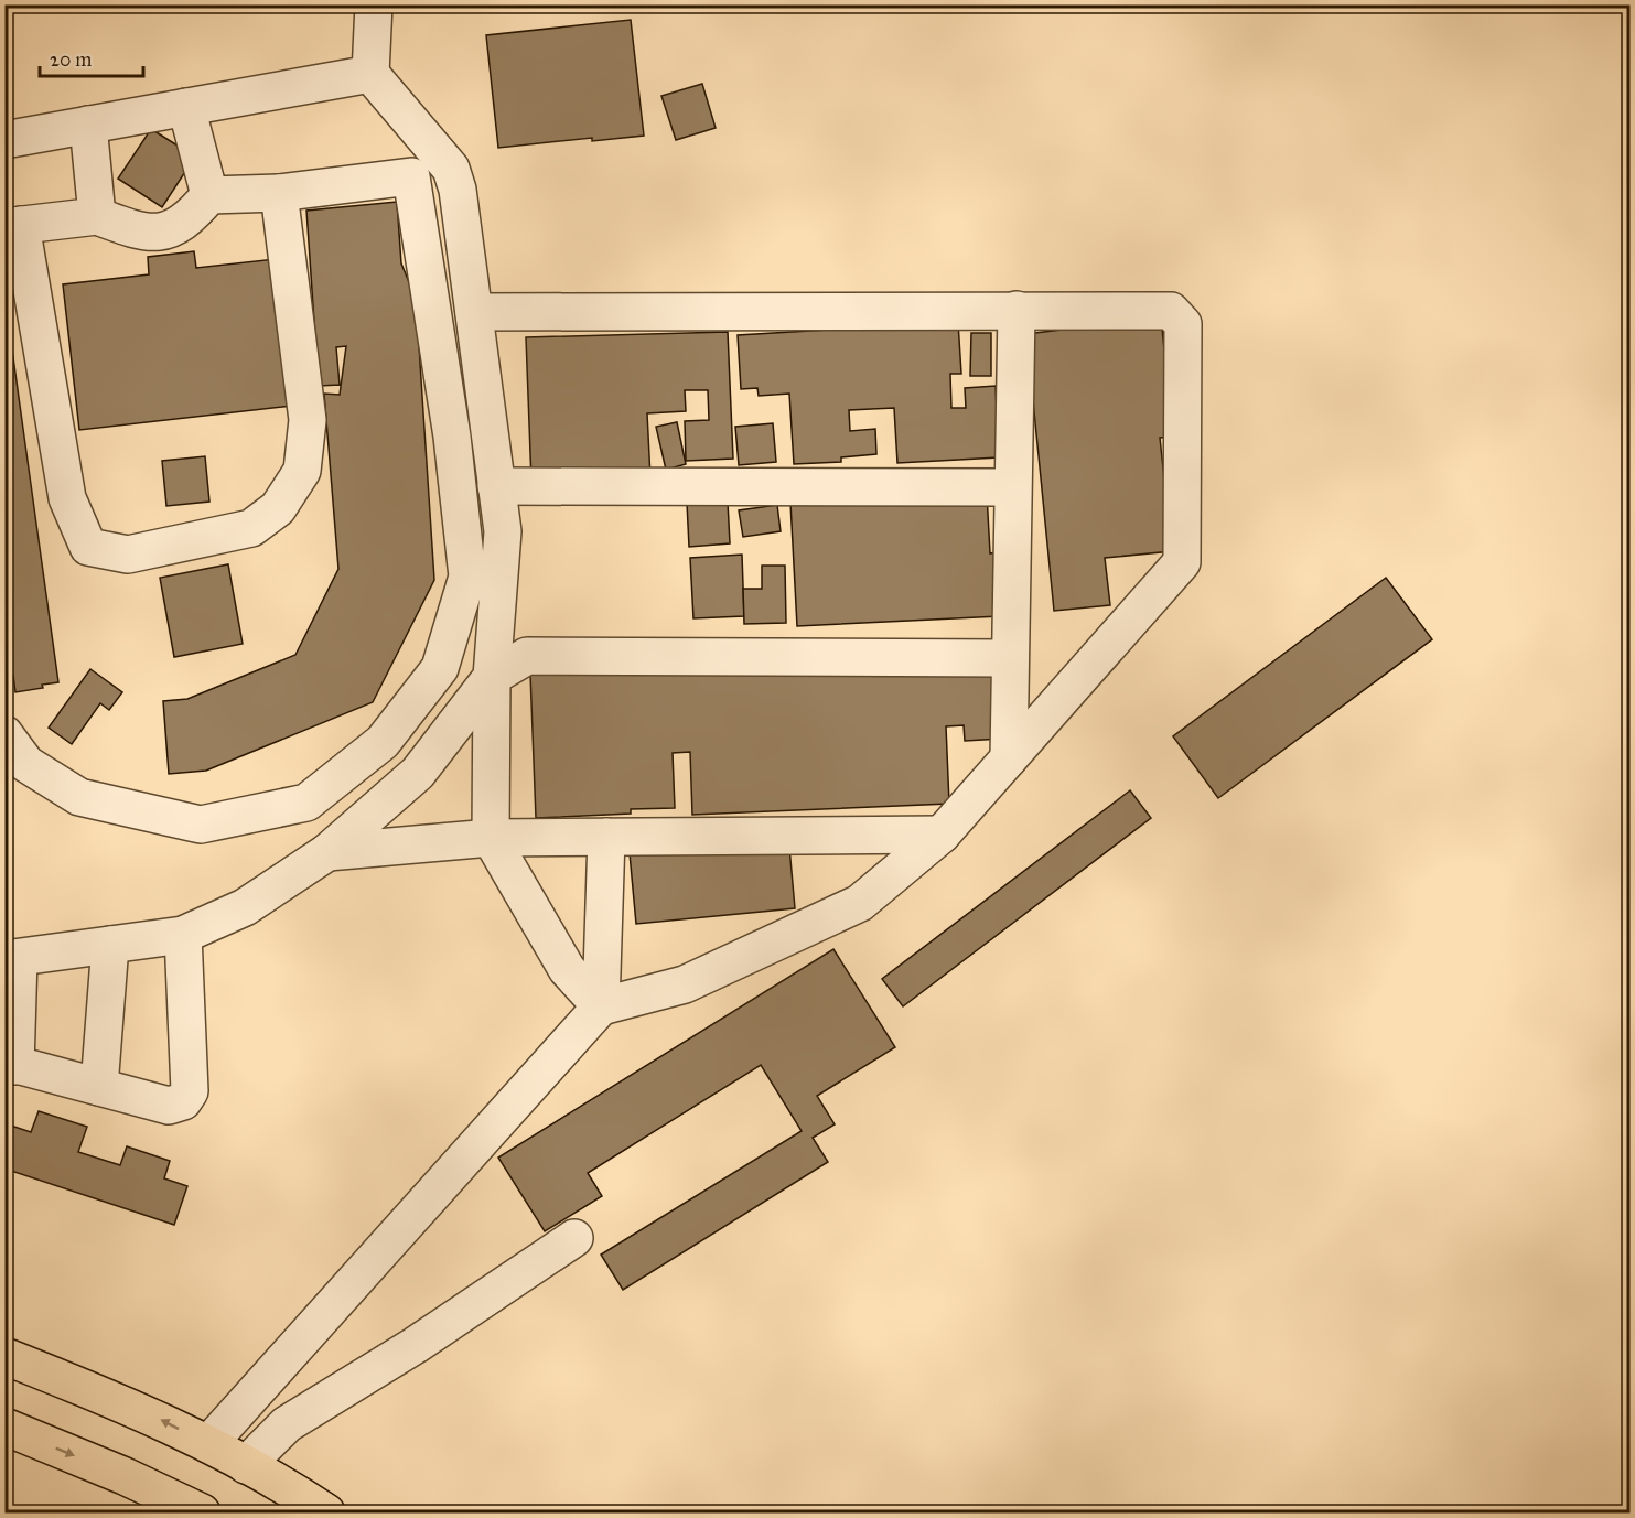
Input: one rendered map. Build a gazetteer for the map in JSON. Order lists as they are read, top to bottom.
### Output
{
  "scale_bar": "20 m"
}
